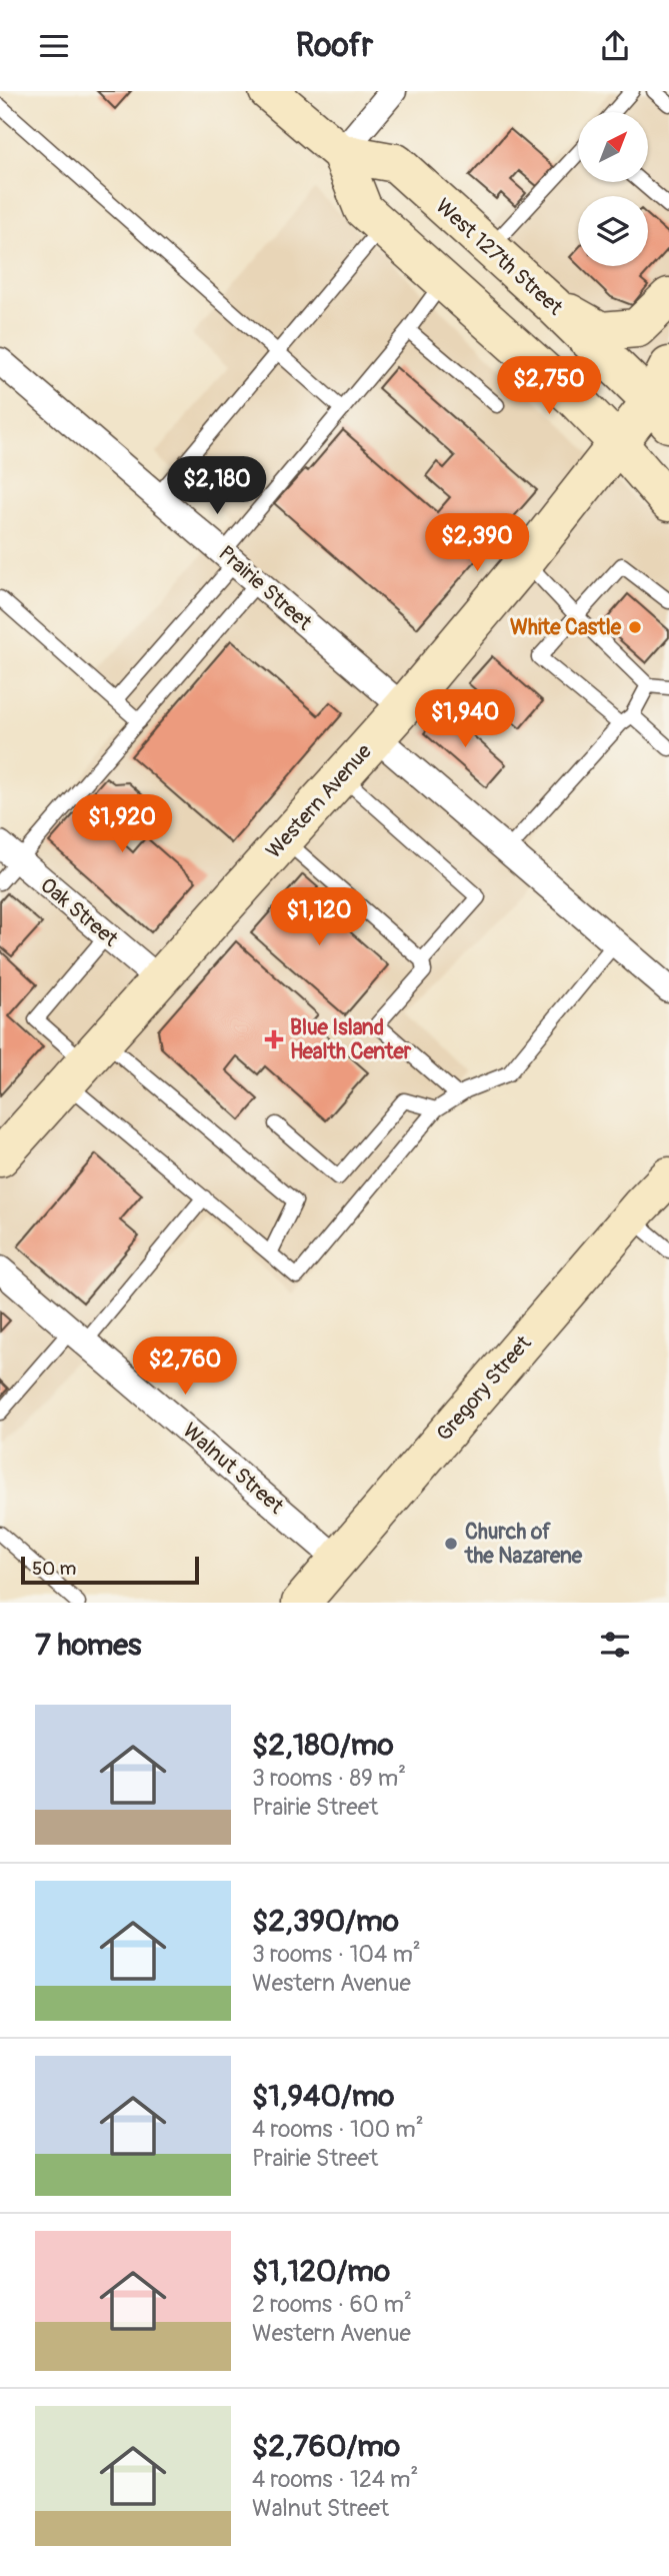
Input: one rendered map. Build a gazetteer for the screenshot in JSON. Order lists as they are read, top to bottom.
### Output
{
  "streets": {
    "main road": ["West 127th Street", "Western Avenue", "Gregory Street"],
    "street": ["Prairie Street", "Oak Street", "Walnut Street"]
  },
  "crossings": [
    ["West 127th Street", "Western Avenue"],
    ["Prairie Street", "Western Avenue"],
    ["Western Avenue", "Oak Street"],
    ["Gregory Street", "Walnut Street"]
  ],
  "places": {
    "other": ["White Castle", "Church of the Nazarene"],
    "health": ["Blue Island Health Center"]
  },
  "scale_bar": "50 m",
  "north": "top right",
  "page": {
    "header": "Roofr",
    "price": [
      "$2,750",
      "$2,180",
      "$2,390",
      "$1,940",
      "$1,920",
      "$1,120",
      "$2,760"
    ],
    "scale": "50 m",
    "heading": "7 homes",
    "list": [
      {
        "name": "$2,180/mo",
        "note": "3 rooms · 89 m² · Prairie Street"
      },
      {
        "name": "$2,390/mo",
        "note": "3 rooms · 104 m² · Western Avenue"
      },
      {
        "name": "$1,940/mo",
        "note": "4 rooms · 100 m² · Prairie Street"
      },
      {
        "name": "$1,120/mo",
        "note": "2 rooms · 60 m² · Western Avenue"
      },
      {
        "name": "$2,760/mo",
        "note": "4 rooms · 124 m² · Walnut Street"
      }
    ]
  }
}
